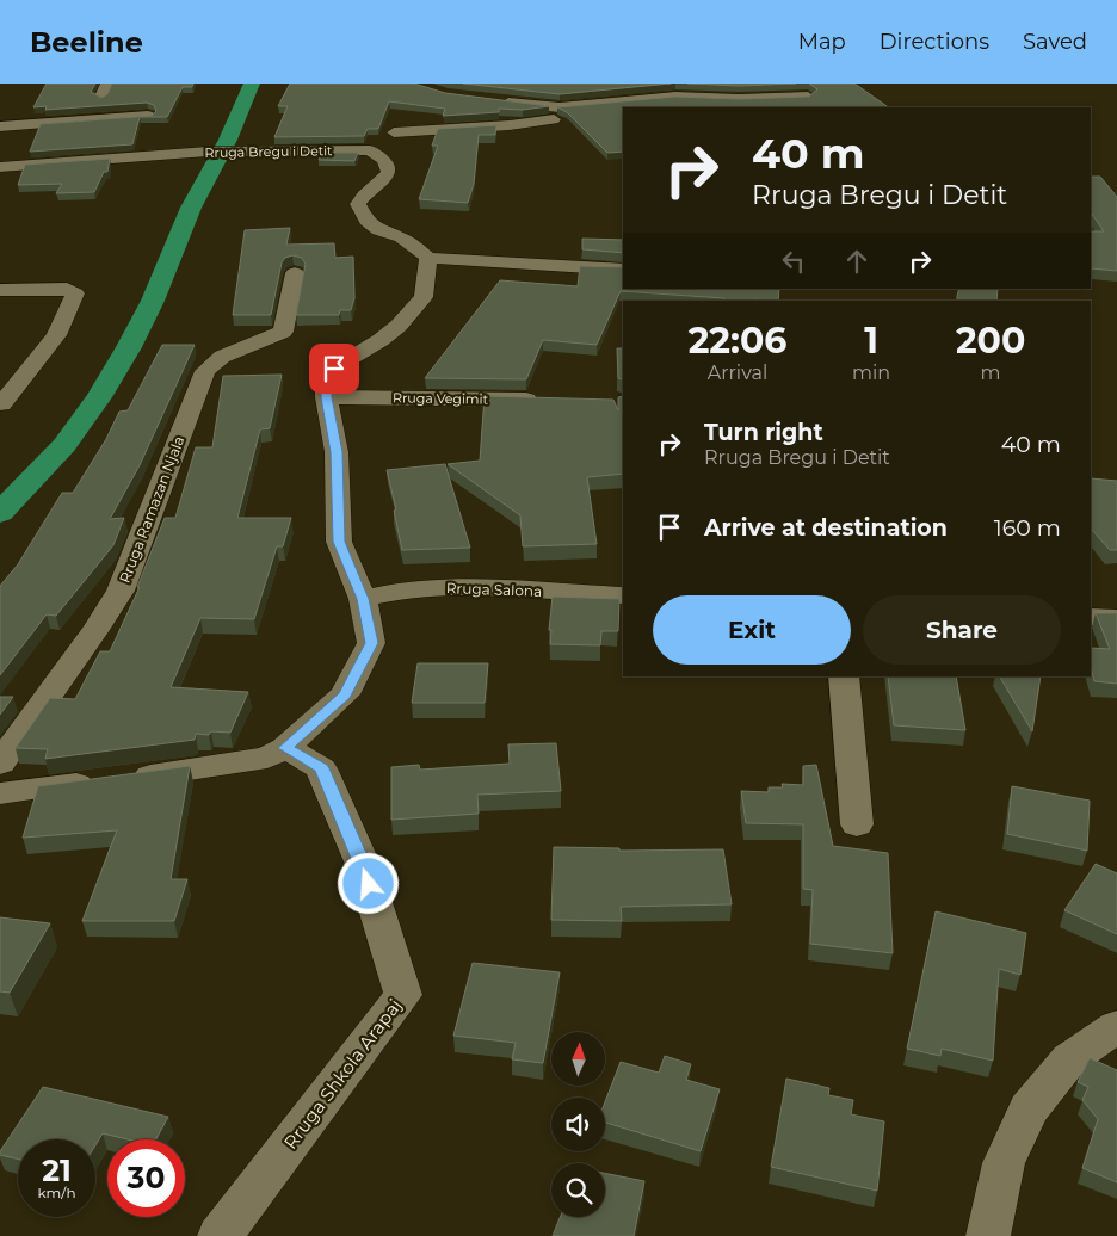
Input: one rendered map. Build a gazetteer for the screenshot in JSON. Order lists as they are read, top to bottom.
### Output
{
  "streets": {
    "street": [
      "Rruga Bregu i Detit",
      "Rruga Vegimit",
      "Rruga Ramazan Njala",
      "Rruga Salona",
      "Rruga Shkola Arapaj"
    ]
  },
  "north": "top",
  "page": {
    "header": "Beeline",
    "nav": ["Map", "Directions", "Saved"],
    "turn": ["40 m", "Rruga Bregu i Detit"],
    "eta": [
      "22:06",
      "Arrival",
      "1",
      "min",
      "200",
      "m"
    ],
    "list": [
      {
        "name": "Turn right",
        "note": "Rruga Bregu i Detit",
        "value": "40 m"
      },
      {
        "name": "Arrive at destination",
        "value": "160 m"
      }
    ],
    "buttons": ["Exit", "Share"],
    "speed": "21 km/h",
    "limit": "30"
  }
}
